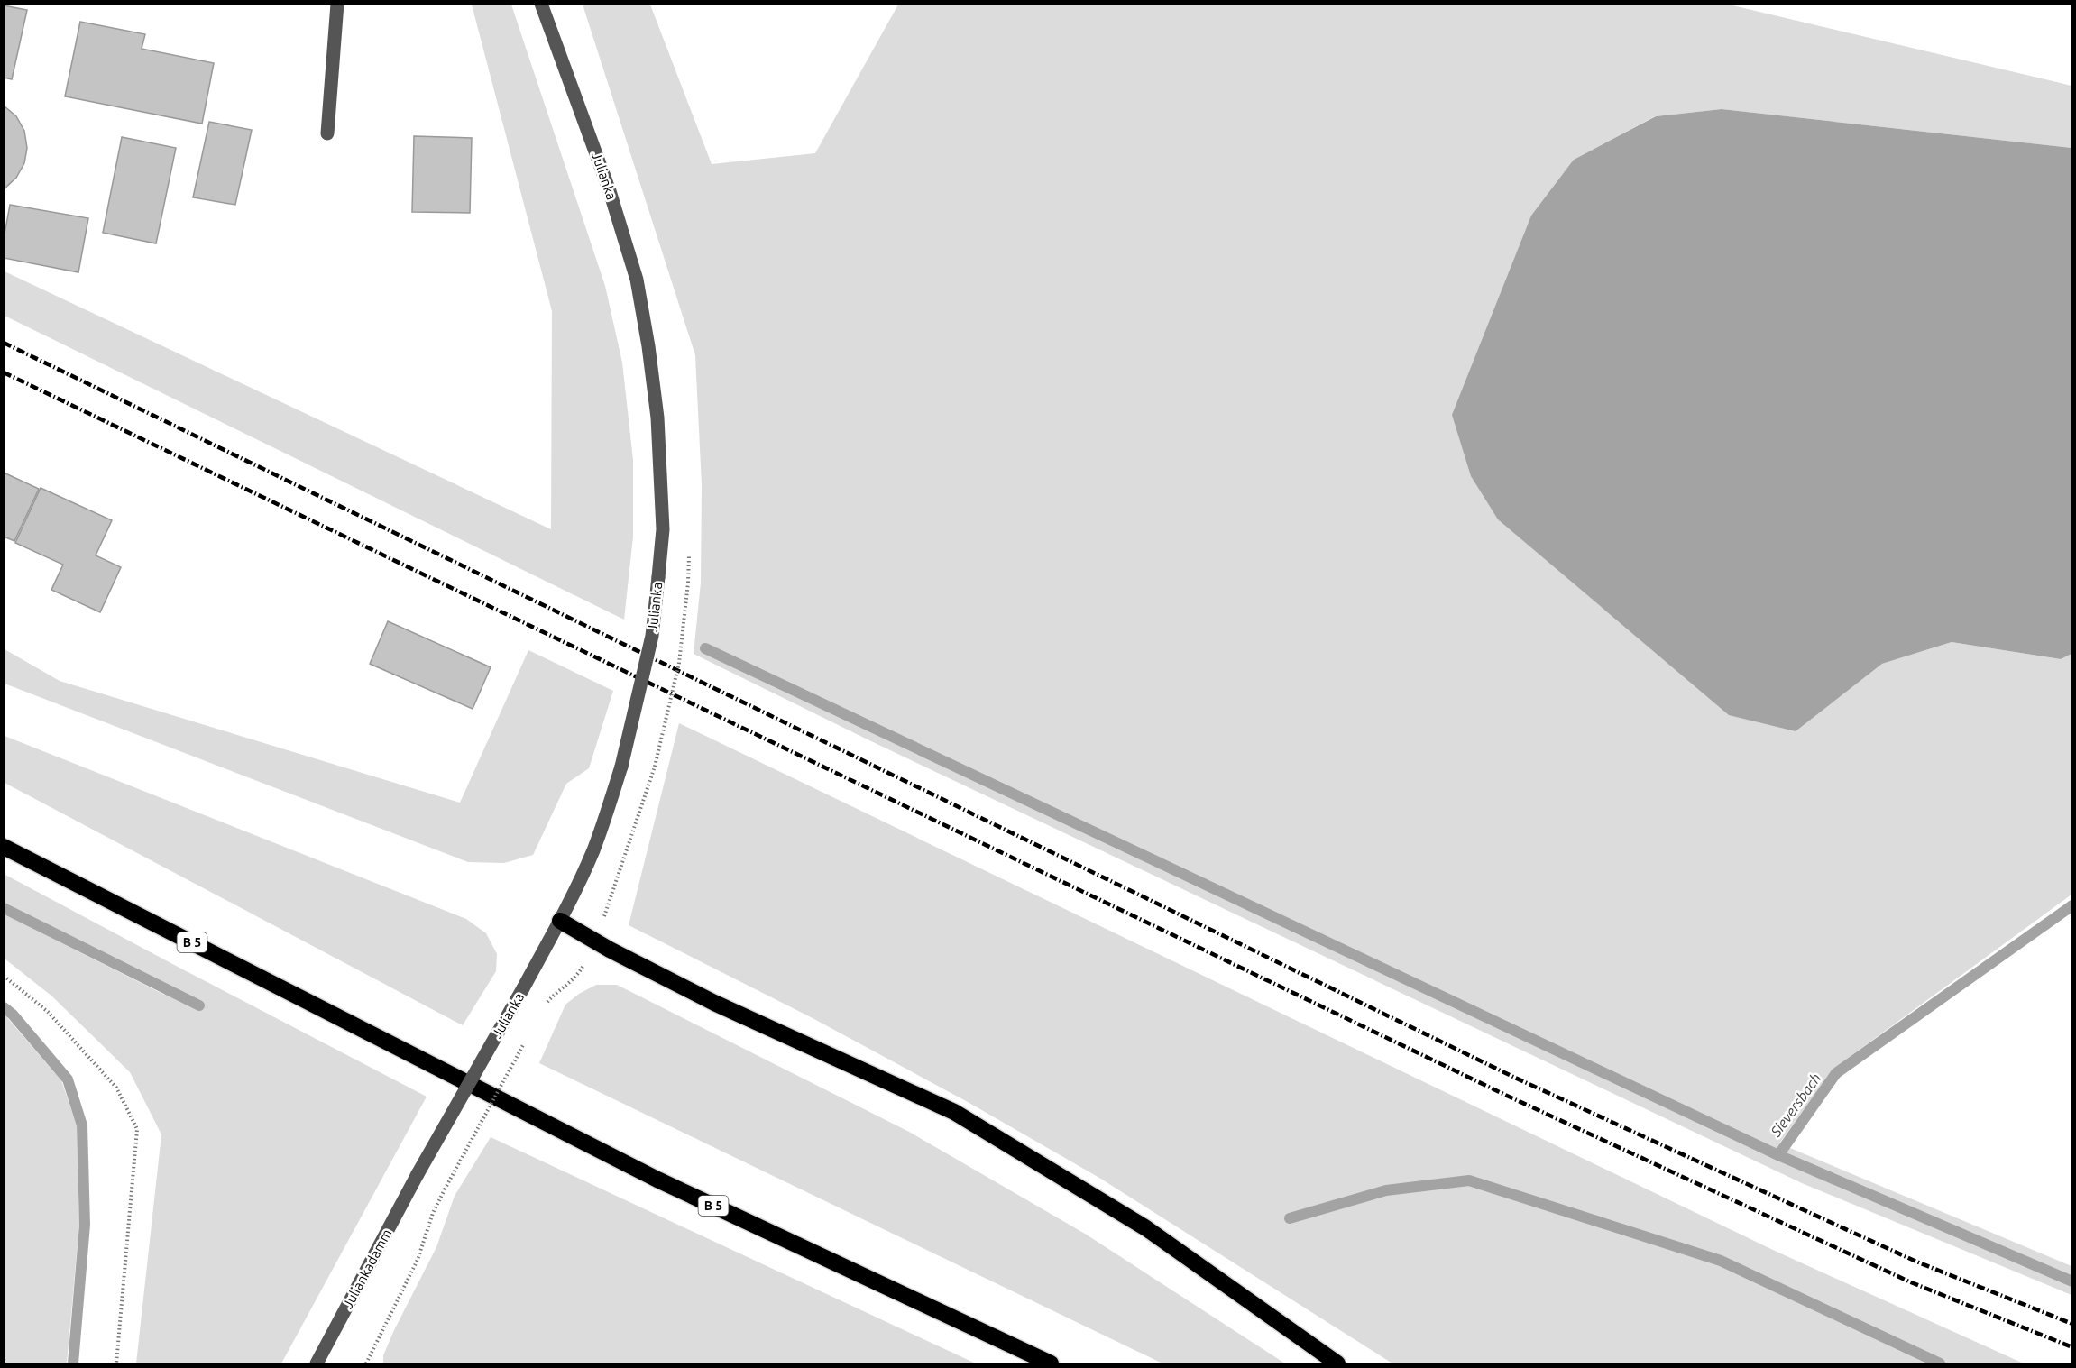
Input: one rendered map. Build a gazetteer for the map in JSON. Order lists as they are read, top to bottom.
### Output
{
  "streets": {
    "highway": ["B 5"],
    "street": ["Julianka", "Juliankadamm"]
  },
  "crossings": [
    ["Julianka", "Juliankadamm"]
  ],
  "water": ["Sieversbach"]
}
